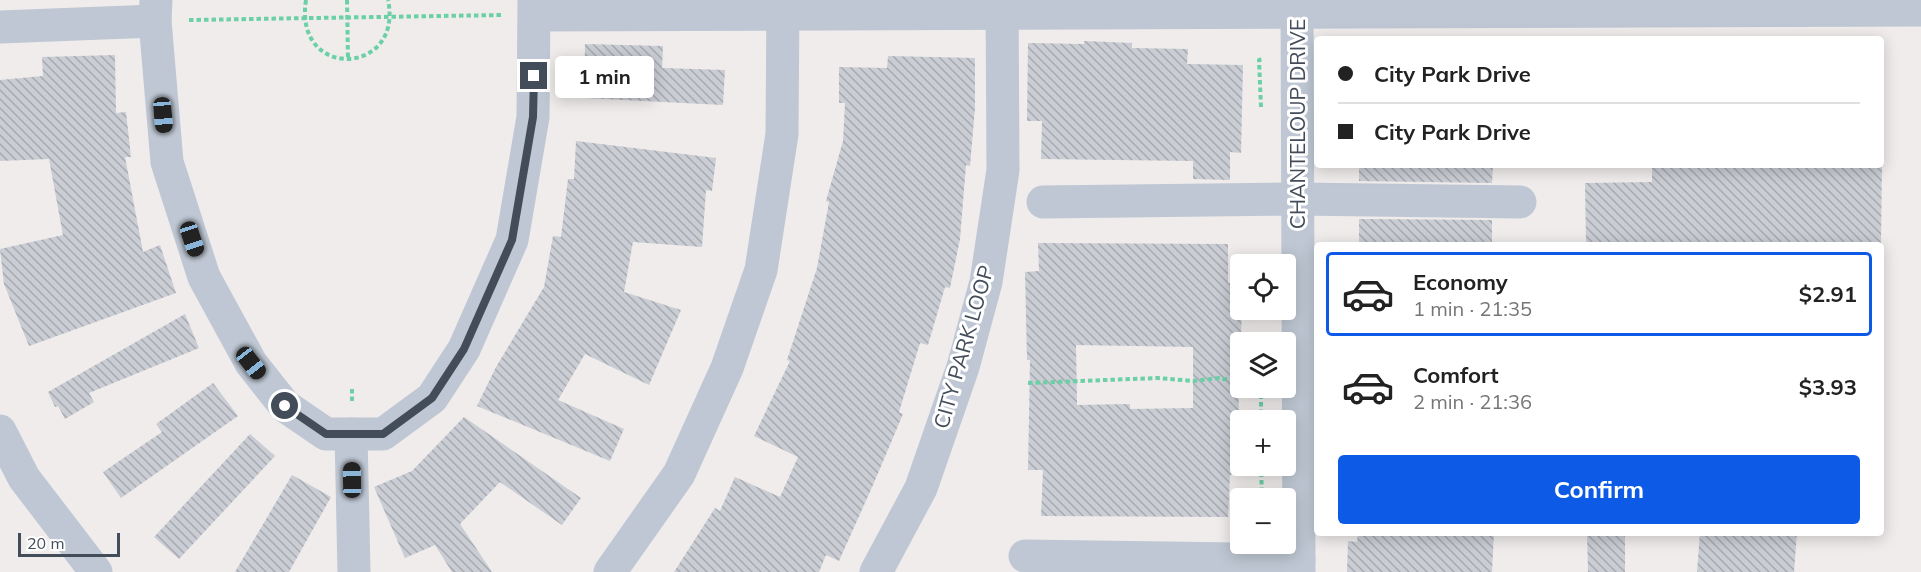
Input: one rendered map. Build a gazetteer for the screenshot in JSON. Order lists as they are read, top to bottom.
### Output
{
  "streets": {
    "street": ["CHANTELOUP DRIVE", "CITY PARK LOOP"]
  },
  "scale_bar": "20 m",
  "page": {
    "banner": ["City Park Drive", "City Park Drive"],
    "bubble": "1 min",
    "list": [
      {
        "name": "Economy",
        "note": "1 min · 21:35",
        "value": "$2.91"
      },
      {
        "name": "Comfort",
        "note": "2 min · 21:36",
        "value": "$3.93"
      }
    ],
    "map_buttons": ["+", "−"],
    "buttons": "Confirm",
    "scale": "20 m"
  }
}
